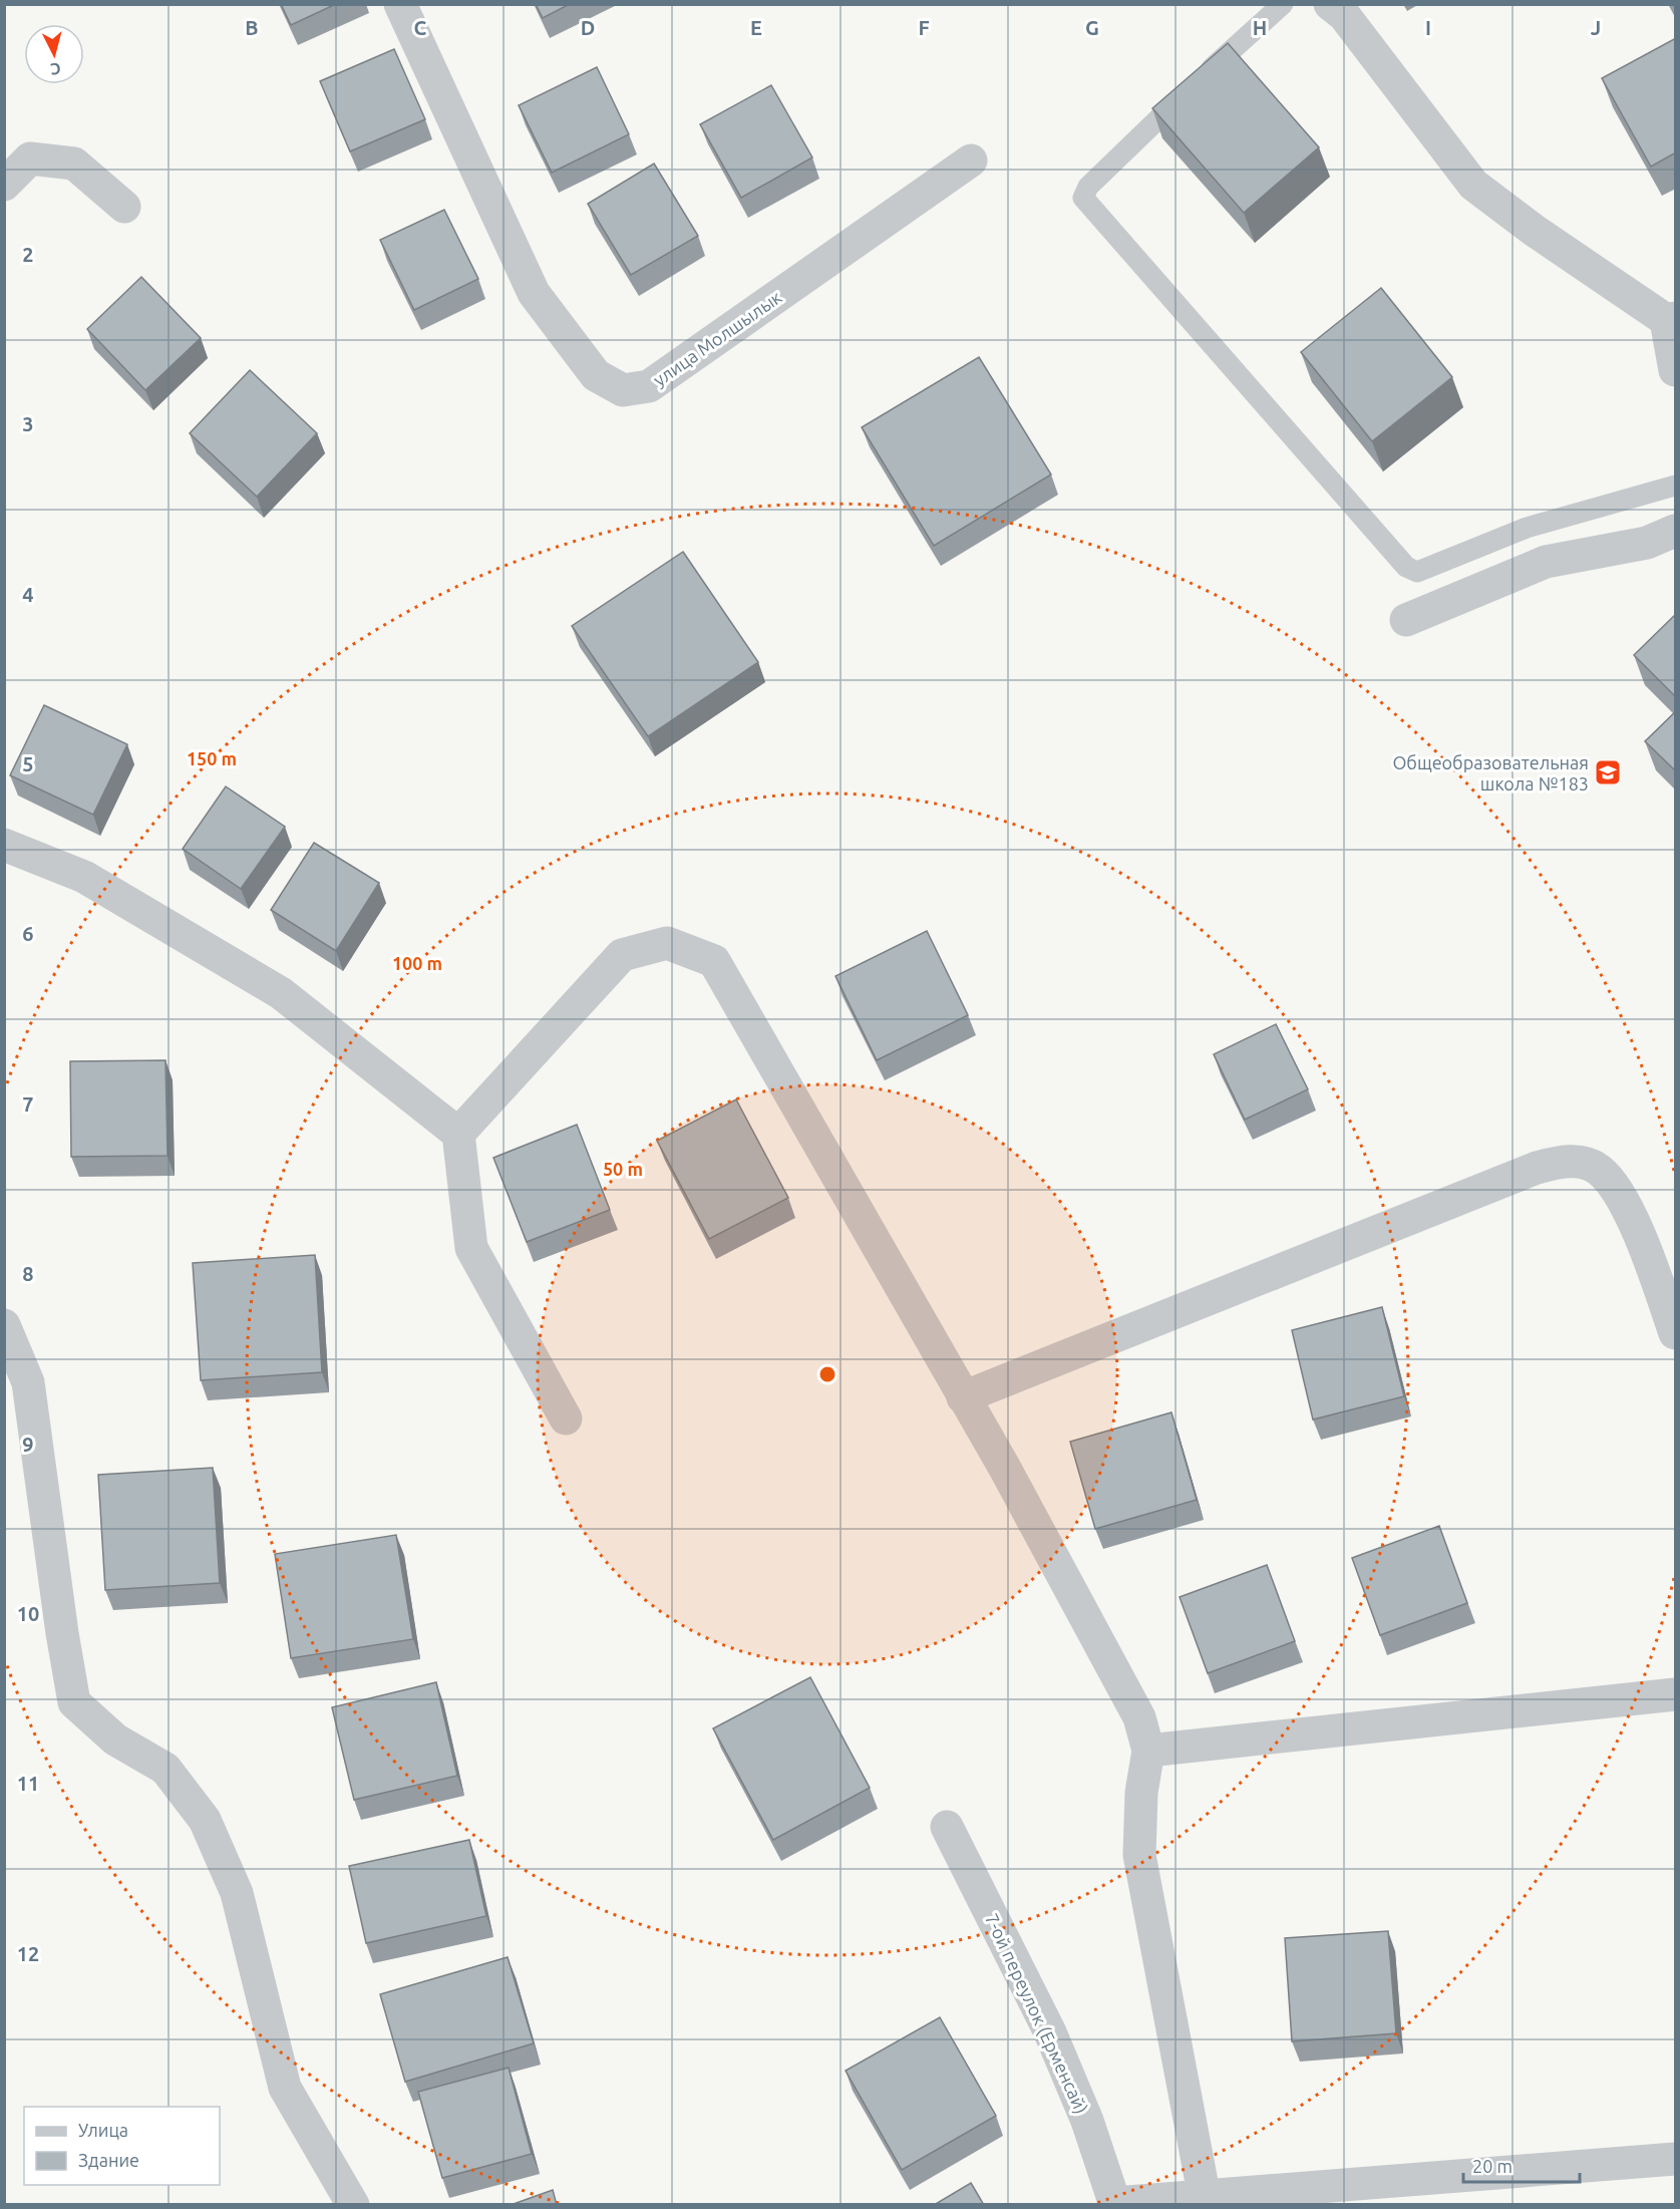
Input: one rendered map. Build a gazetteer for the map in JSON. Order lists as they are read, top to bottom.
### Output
{
  "streets": {
    "street": ["улица Молшылык", "7-ой переулок (Ерменсай)"]
  },
  "places": {
    "school or university": ["Общеобразовательная школа №183"]
  },
  "legend": ["Улица", "Здание"],
  "scale_bar": "20 m",
  "north": "bottom",
  "grid": {
    "columns": [
      "B",
      "C",
      "D",
      "E",
      "F",
      "G",
      "H",
      "I",
      "J"
    ],
    "rows": [
      "2",
      "3",
      "4",
      "5",
      "6",
      "7",
      "8",
      "9",
      "10",
      "11",
      "12"
    ]
  },
  "rings": ["150 m", "100 m", "50 m"]
}
